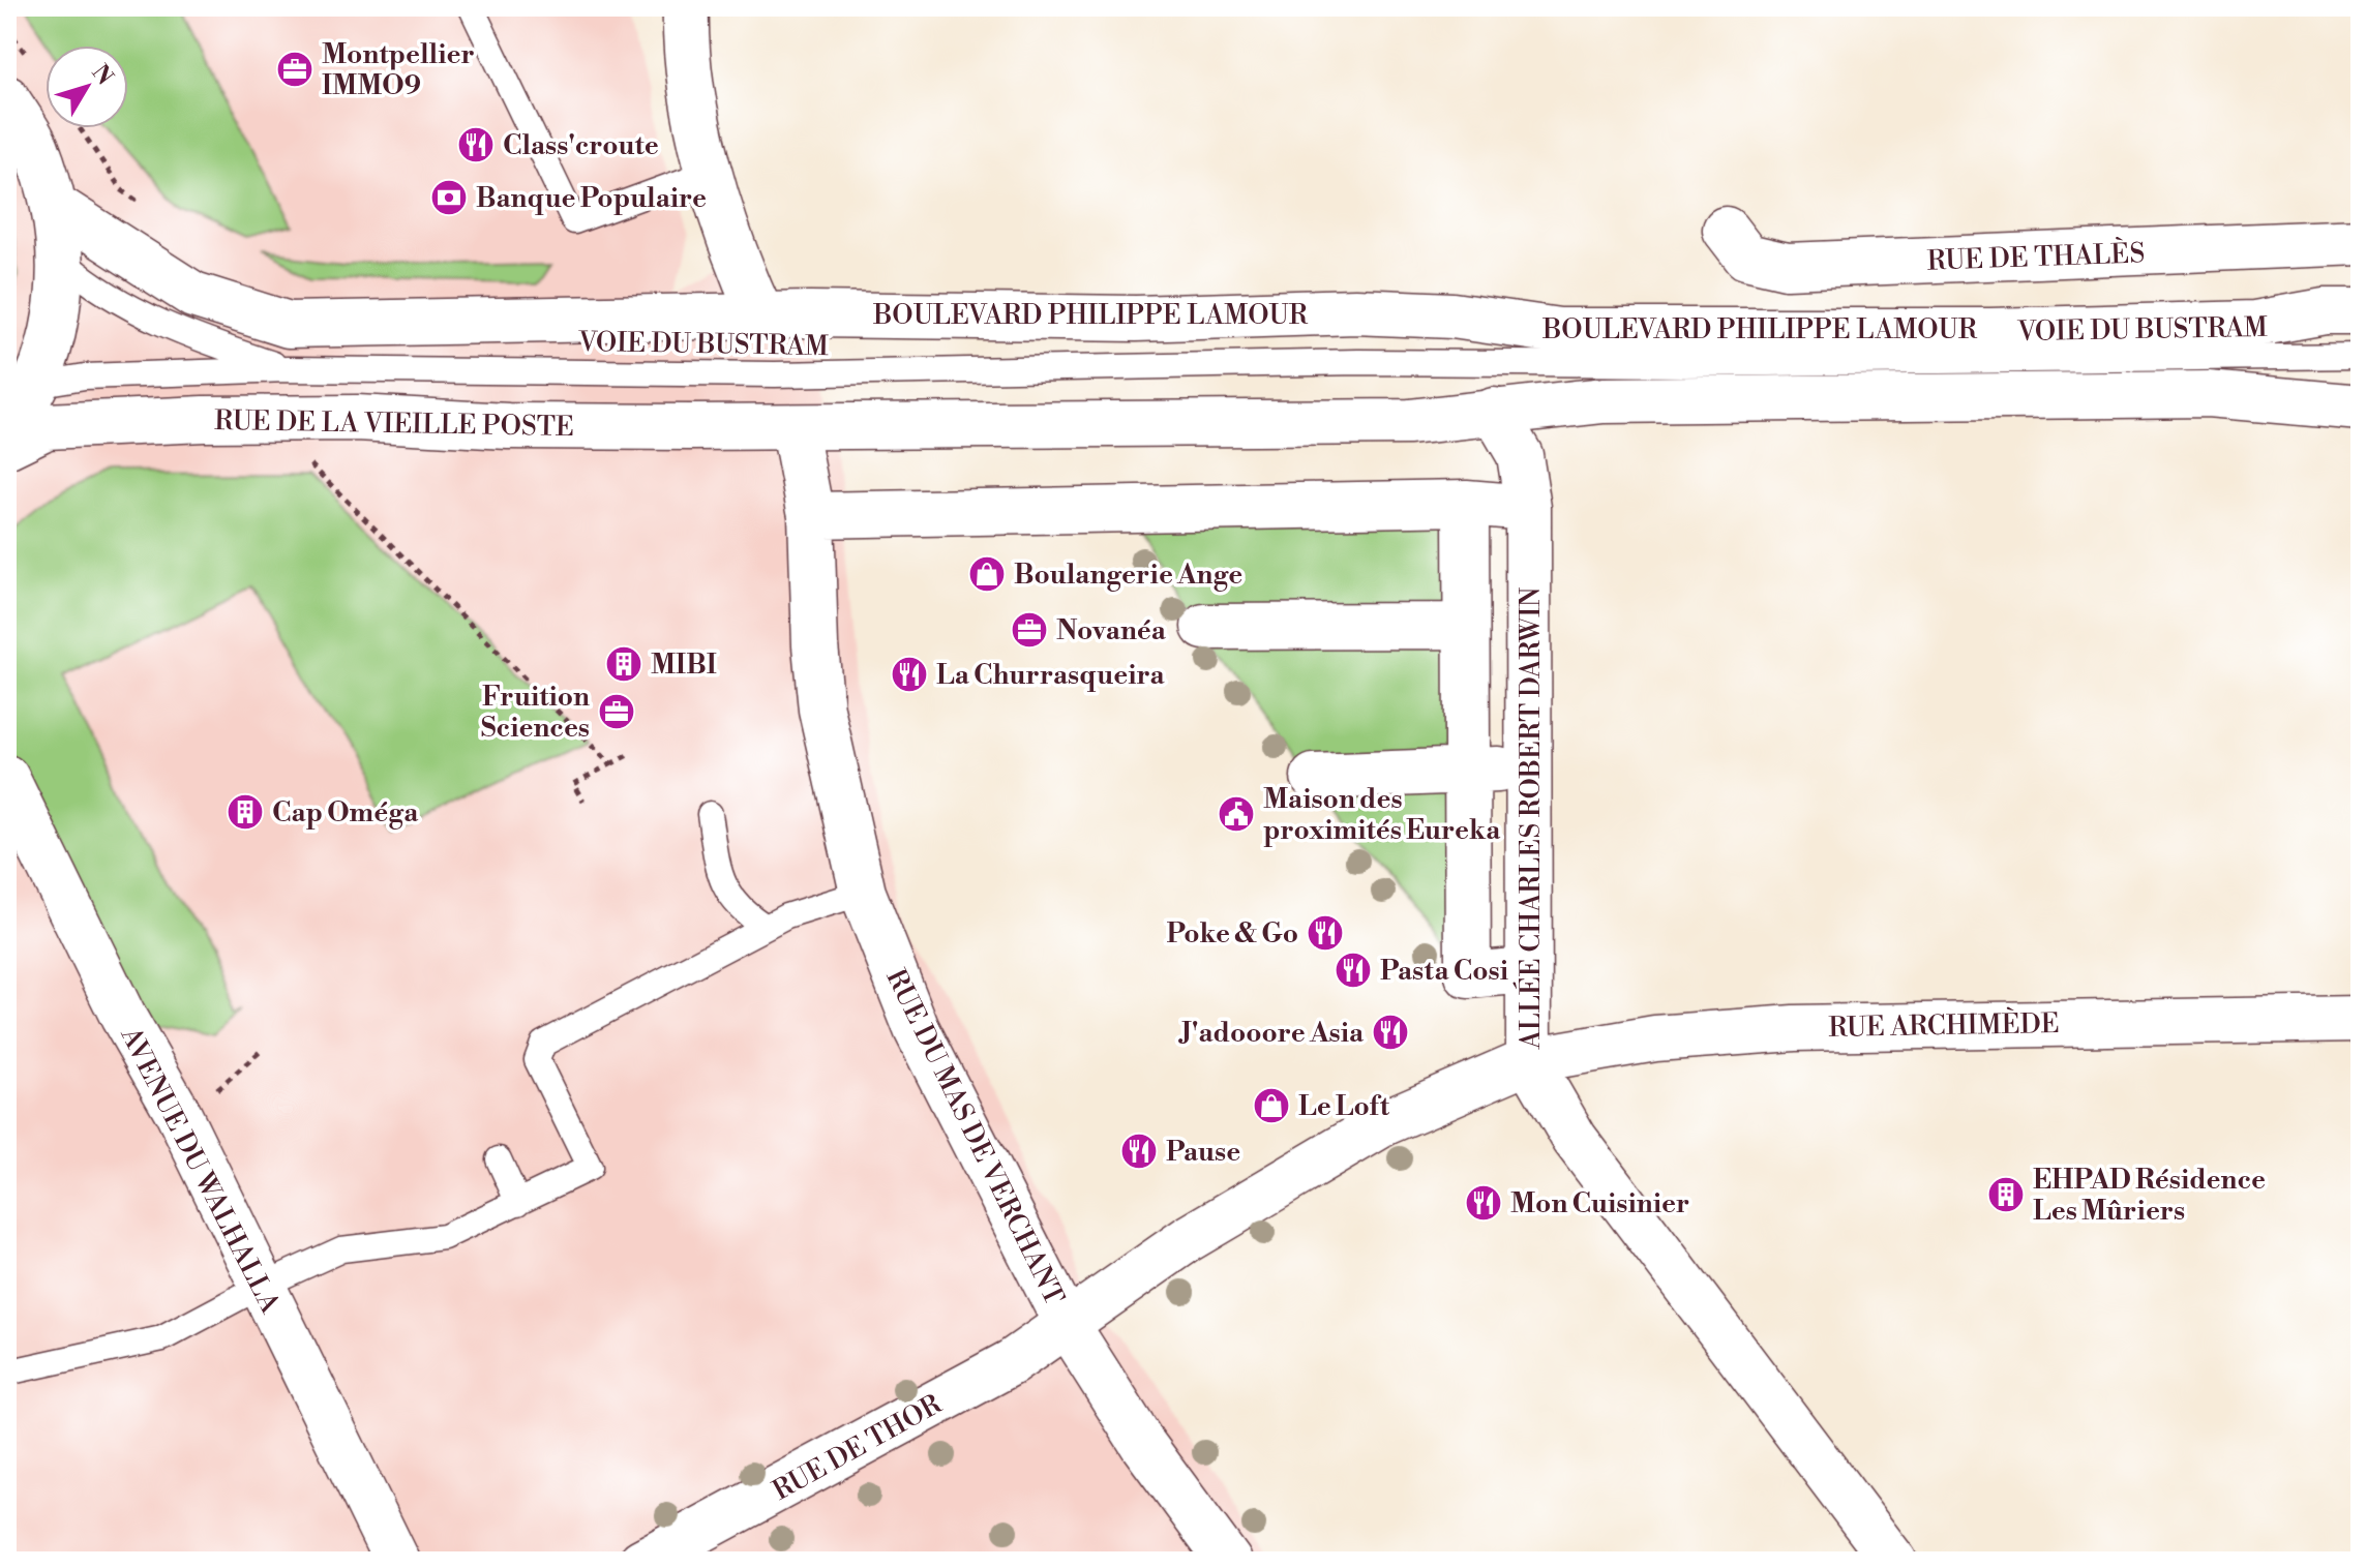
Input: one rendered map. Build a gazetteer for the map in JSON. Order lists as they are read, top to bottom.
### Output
{
  "streets": {
    "street": [
      "RUE DE THALÈS",
      "BOULEVARD PHILIPPE LAMOUR",
      "RUE DE LA VIEILLE POSTE",
      "ALLÉE CHARLES ROBERT DARWIN",
      "RUE ARCHIMÈDE",
      "RUE DU MAS DE VERCHANT",
      "AVENUE DU WALHALLA",
      "RUE DE THOR"
    ],
    "lane": ["VOIE DU BUSTRAM"]
  },
  "crossings": [
    ["RUE DE LA VIEILLE POSTE", "RUE DU MAS DE VERCHANT"],
    ["ALLÉE CHARLES ROBERT DARWIN", "RUE ARCHIMÈDE"],
    ["RUE ARCHIMÈDE", "RUE DU MAS DE VERCHANT"],
    ["RUE ARCHIMÈDE", "RUE DE THOR"],
    ["RUE DU MAS DE VERCHANT", "RUE DE THOR"]
  ],
  "places": {
    "office": ["Montpellier IMMO9", "Novanéa", "Fruition Sciences"],
    "restaurant": [
      "Class'croute",
      "La Churrasqueira",
      "Poke & Go",
      "Pasta Cosi",
      "J'adooore Asia",
      "Pause",
      "Mon Cuisinier"
    ],
    "bank": ["Banque Populaire"],
    "shop": ["Boulangerie Ange", "Le Loft"],
    "building": ["MIBI", "Cap Oméga", "EHPAD Résidence Les Mûriers"],
    "public building": ["Maison des proximités Eureka"]
  },
  "north": "top right"
}
